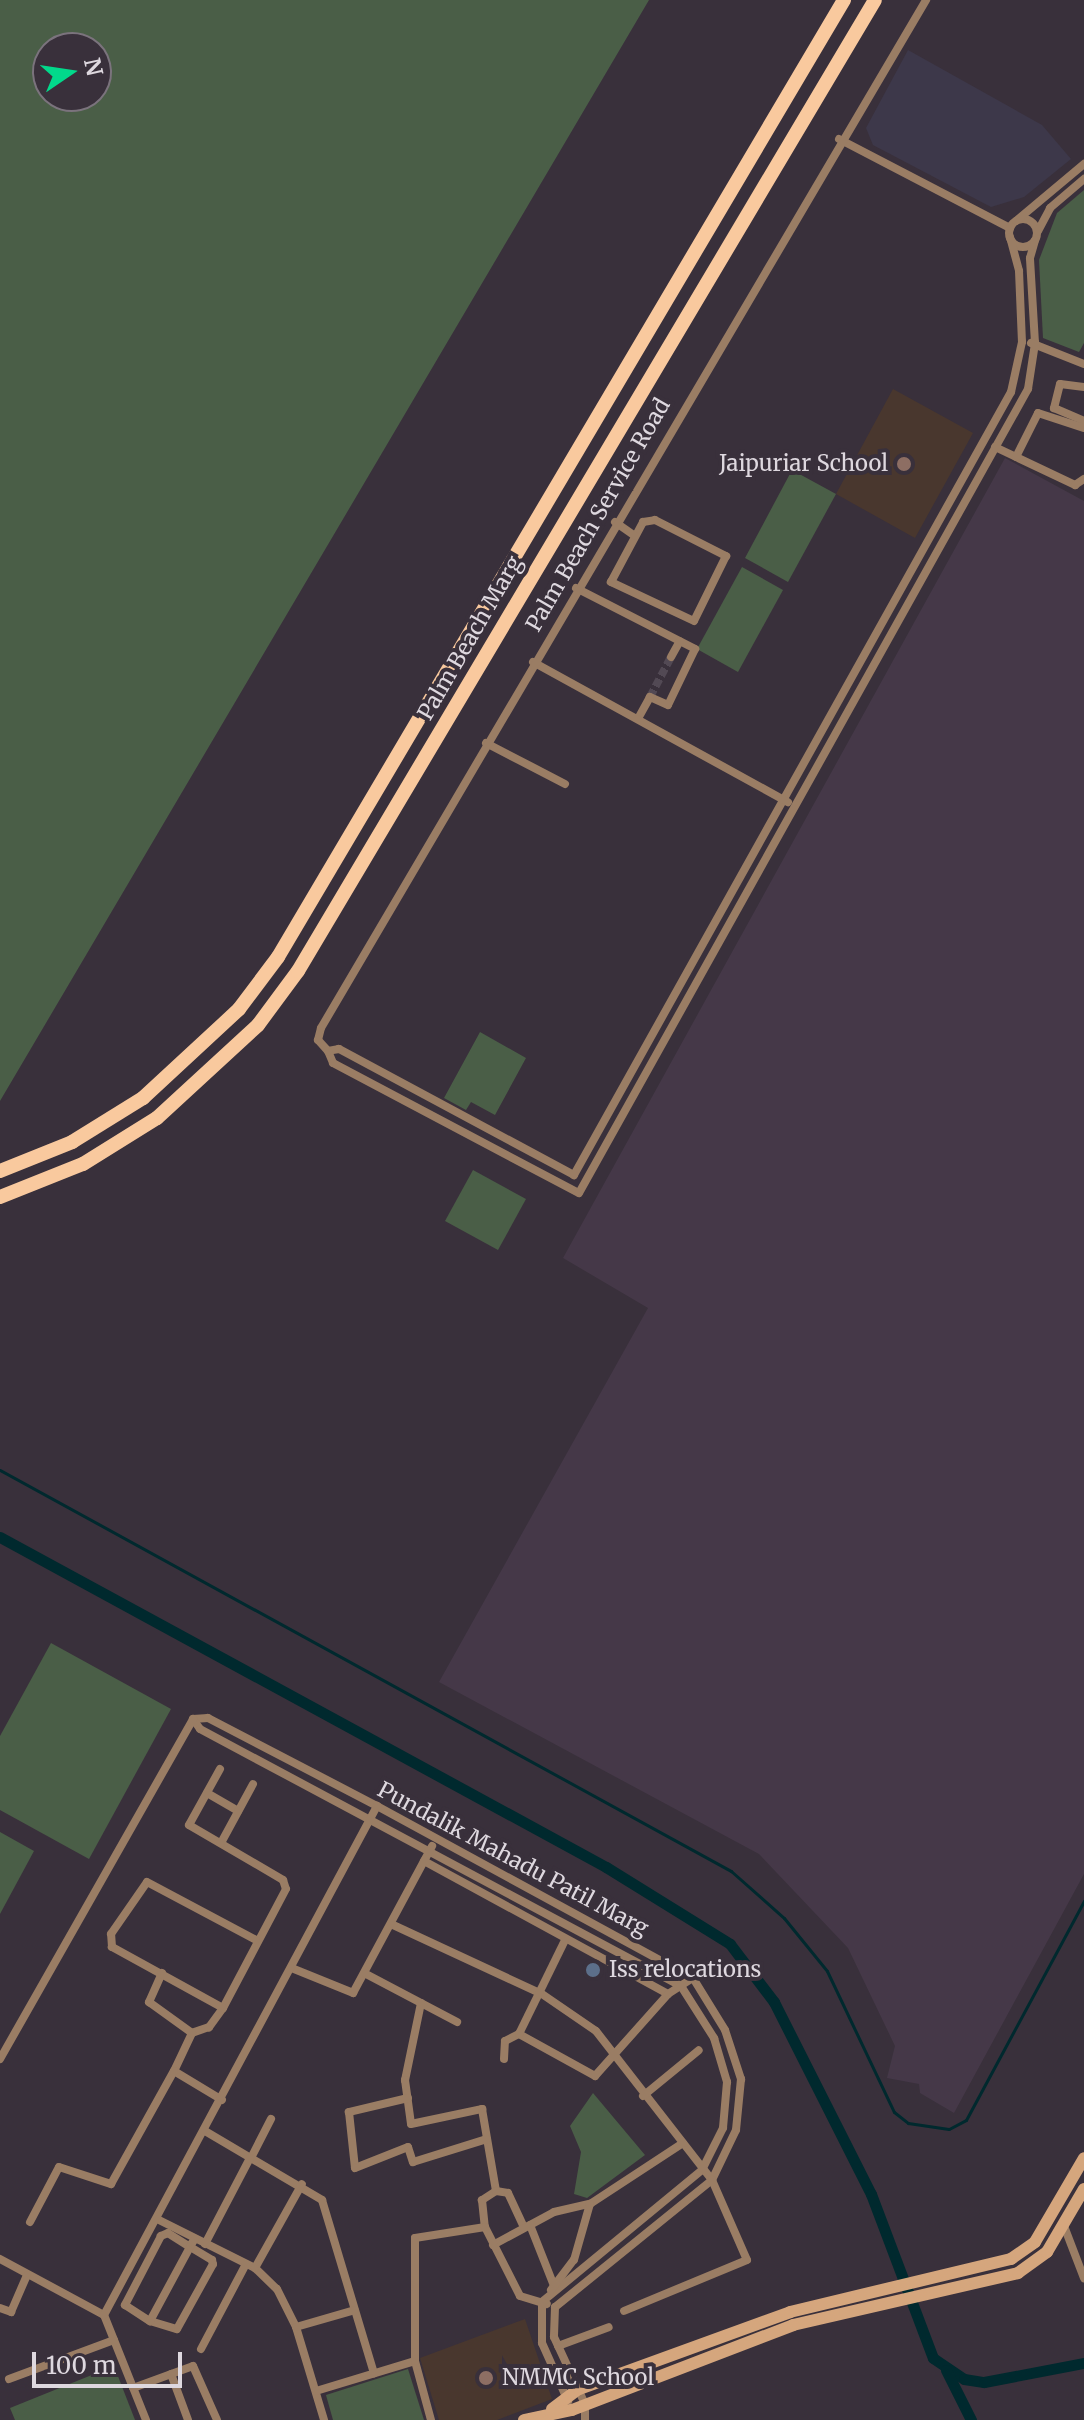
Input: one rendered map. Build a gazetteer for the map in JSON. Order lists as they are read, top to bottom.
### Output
{
  "streets": {
    "main road": ["Palm Beach Marg"],
    "street": ["Palm Beach Service Road", "Pundalik Mahadu Patil Marg"]
  },
  "places": ["Jaipuriar School", "Iss relocations", "NMMC School"],
  "scale_bar": "100 m",
  "north": "right"
}
